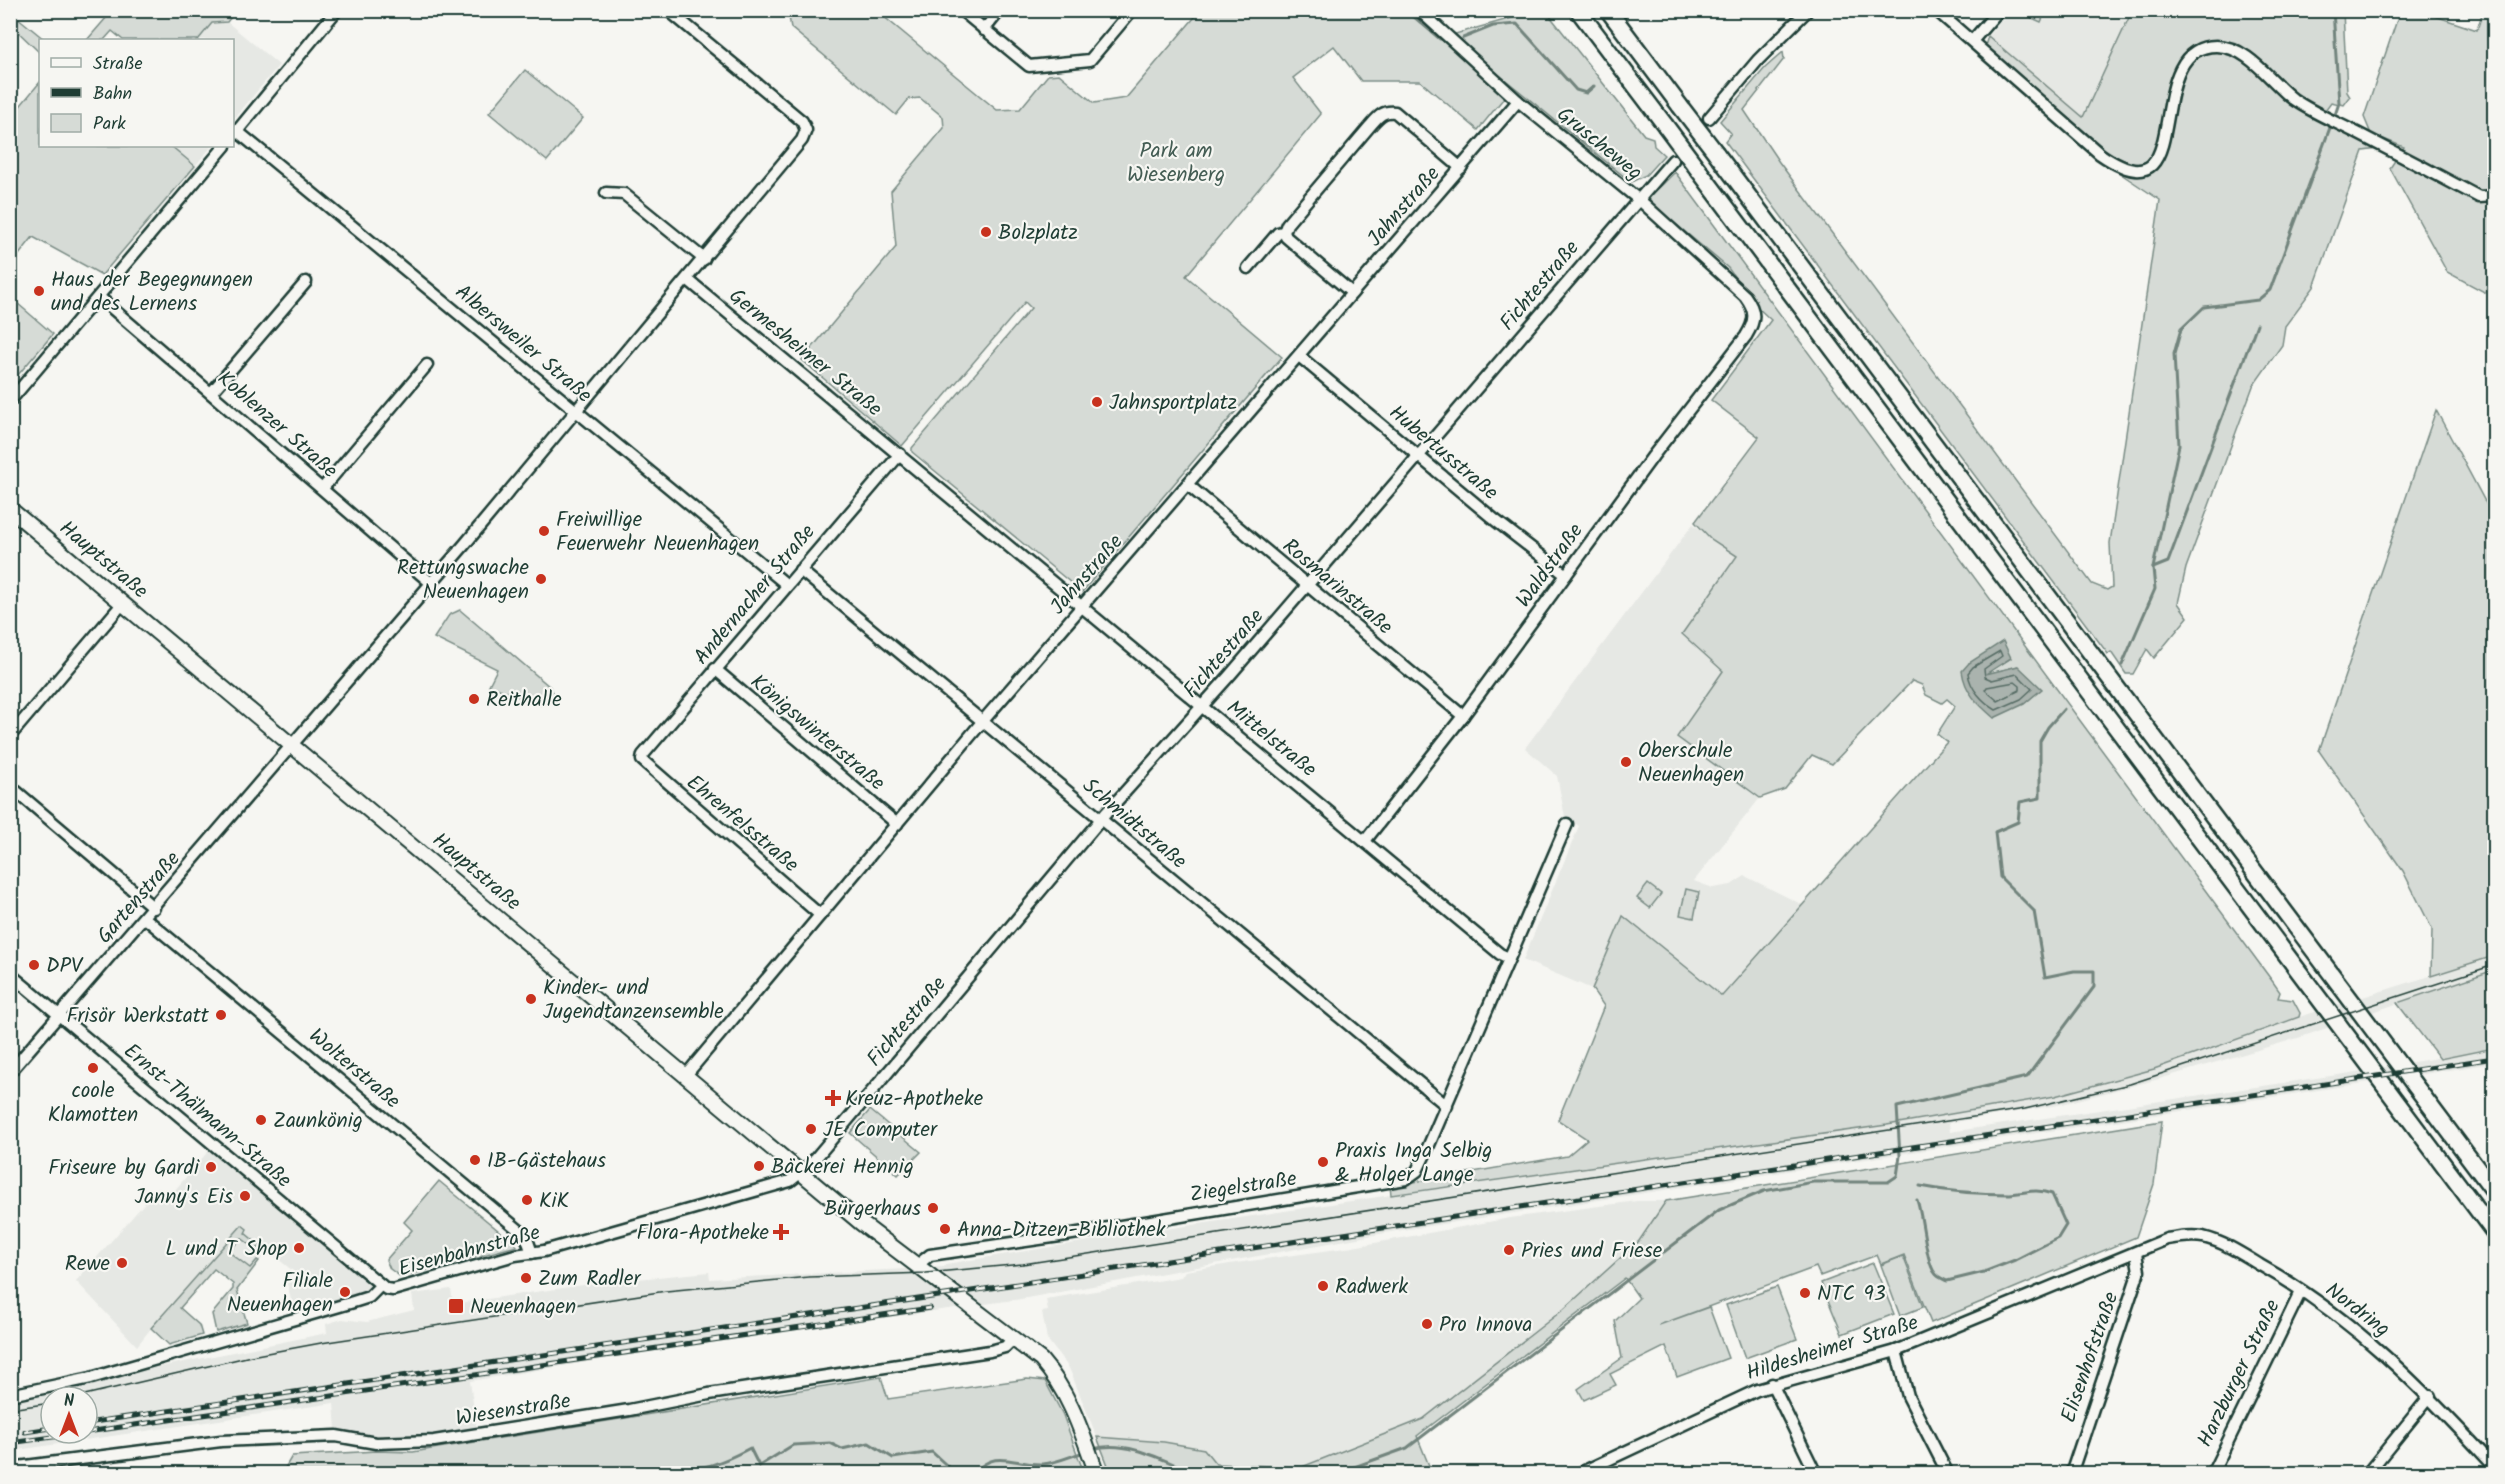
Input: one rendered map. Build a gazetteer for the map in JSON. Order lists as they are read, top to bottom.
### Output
{
  "streets": {
    "main road": ["Hauptstraße"],
    "street": [
      "Gruscheweg",
      "Jahnstraße",
      "Fichtestraße",
      "Albersweiler Straße",
      "Germesheimer Straße",
      "Koblenzer Straße",
      "Hubertusstraße",
      "Waldstraße",
      "Rosmarinstraße",
      "Andernacher Straße",
      "Königswinterstraße",
      "Mittelstraße",
      "Ehrenfelsstraße",
      "Schmidtstraße",
      "Gartenstraße",
      "Wolterstraße",
      "Ernst-Thälmann-Straße",
      "Ziegelstraße",
      "Eisenbahnstraße",
      "Nordring",
      "Hildesheimer Straße",
      "Elisenhofstraße",
      "Harzburger Straße",
      "Wiesenstraße"
    ]
  },
  "crossings": [
    ["Gruscheweg", "Jahnstraße"],
    ["Gruscheweg", "Fichtestraße"],
    ["Gruscheweg", "Waldstraße"],
    ["Jahnstraße", "Hubertusstraße"],
    ["Jahnstraße", "Hauptstraße"],
    ["Jahnstraße", "Rosmarinstraße"],
    ["Jahnstraße", "Königswinterstraße"],
    ["Jahnstraße", "Mittelstraße"],
    ["Jahnstraße", "Ehrenfelsstraße"],
    ["Jahnstraße", "Schmidtstraße"],
    ["Fichtestraße", "Hubertusstraße"],
    ["Fichtestraße", "Hauptstraße"],
    ["Fichtestraße", "Rosmarinstraße"],
    ["Fichtestraße", "Mittelstraße"],
    ["Fichtestraße", "Schmidtstraße"],
    ["Fichtestraße", "Eisenbahnstraße"],
    ["Albersweiler Straße", "Andernacher Straße"],
    ["Albersweiler Straße", "Gartenstraße"],
    ["Germesheimer Straße", "Andernacher Straße"],
    ["Germesheimer Straße", "Mittelstraße"],
    ["Germesheimer Straße", "Gartenstraße"],
    ["Koblenzer Straße", "Gartenstraße"],
    ["Hubertusstraße", "Waldstraße"],
    ["Hauptstraße", "Gartenstraße"],
    ["Hauptstraße", "Ziegelstraße"],
    ["Hauptstraße", "Eisenbahnstraße"],
    ["Hauptstraße", "Wiesenstraße"],
    ["Waldstraße", "Rosmarinstraße"],
    ["Waldstraße", "Mittelstraße"],
    ["Andernacher Straße", "Königswinterstraße"],
    ["Andernacher Straße", "Mittelstraße"],
    ["Andernacher Straße", "Ehrenfelsstraße"],
    ["Andernacher Straße", "Schmidtstraße"],
    ["Mittelstraße", "Ziegelstraße"],
    ["Schmidtstraße", "Ziegelstraße"],
    ["Gartenstraße", "Wolterstraße"],
    ["Gartenstraße", "Ernst-Thälmann-Straße"],
    ["Wolterstraße", "Eisenbahnstraße"],
    ["Ernst-Thälmann-Straße", "Eisenbahnstraße"],
    ["Nordring", "Hildesheimer Straße"],
    ["Nordring", "Harzburger Straße"],
    ["Hildesheimer Straße", "Elisenhofstraße"]
  ],
  "parks": ["Park am Wiesenberg"],
  "places": {
    "other": [
      "Bolzplatz",
      "Haus der Begegnungen und des Lernens",
      "Jahnsportplatz",
      "Freiwillige Feuerwehr Neuenhagen",
      "Rettungswache Neuenhagen",
      "Reithalle",
      "Oberschule Neuenhagen",
      "DPV",
      "Kinder- und Jugendtanzensemble",
      "Frisör Werkstatt",
      "coole Klamotten",
      "Zaunkönig",
      "JE Computer",
      "IB-Gästehaus",
      "Praxis Inga Selbig & Holger Lange",
      "Bäckerei Hennig",
      "Friseure by Gardi",
      "Janny's Eis",
      "KiK",
      "Bürgerhaus",
      "Anna-Ditzen-Bibliothek",
      "L und T Shop",
      "Pries und Friese",
      "Rewe",
      "Zum Radler",
      "Radwerk",
      "Filiale Neuenhagen",
      "NTC 93",
      "Pro Innova"
    ],
    "health": ["Kreuz-Apotheke", "Flora-Apotheke"],
    "transit": ["Neuenhagen"]
  },
  "legend": ["Straße", "Bahn", "Park"],
  "north": "top"
}
